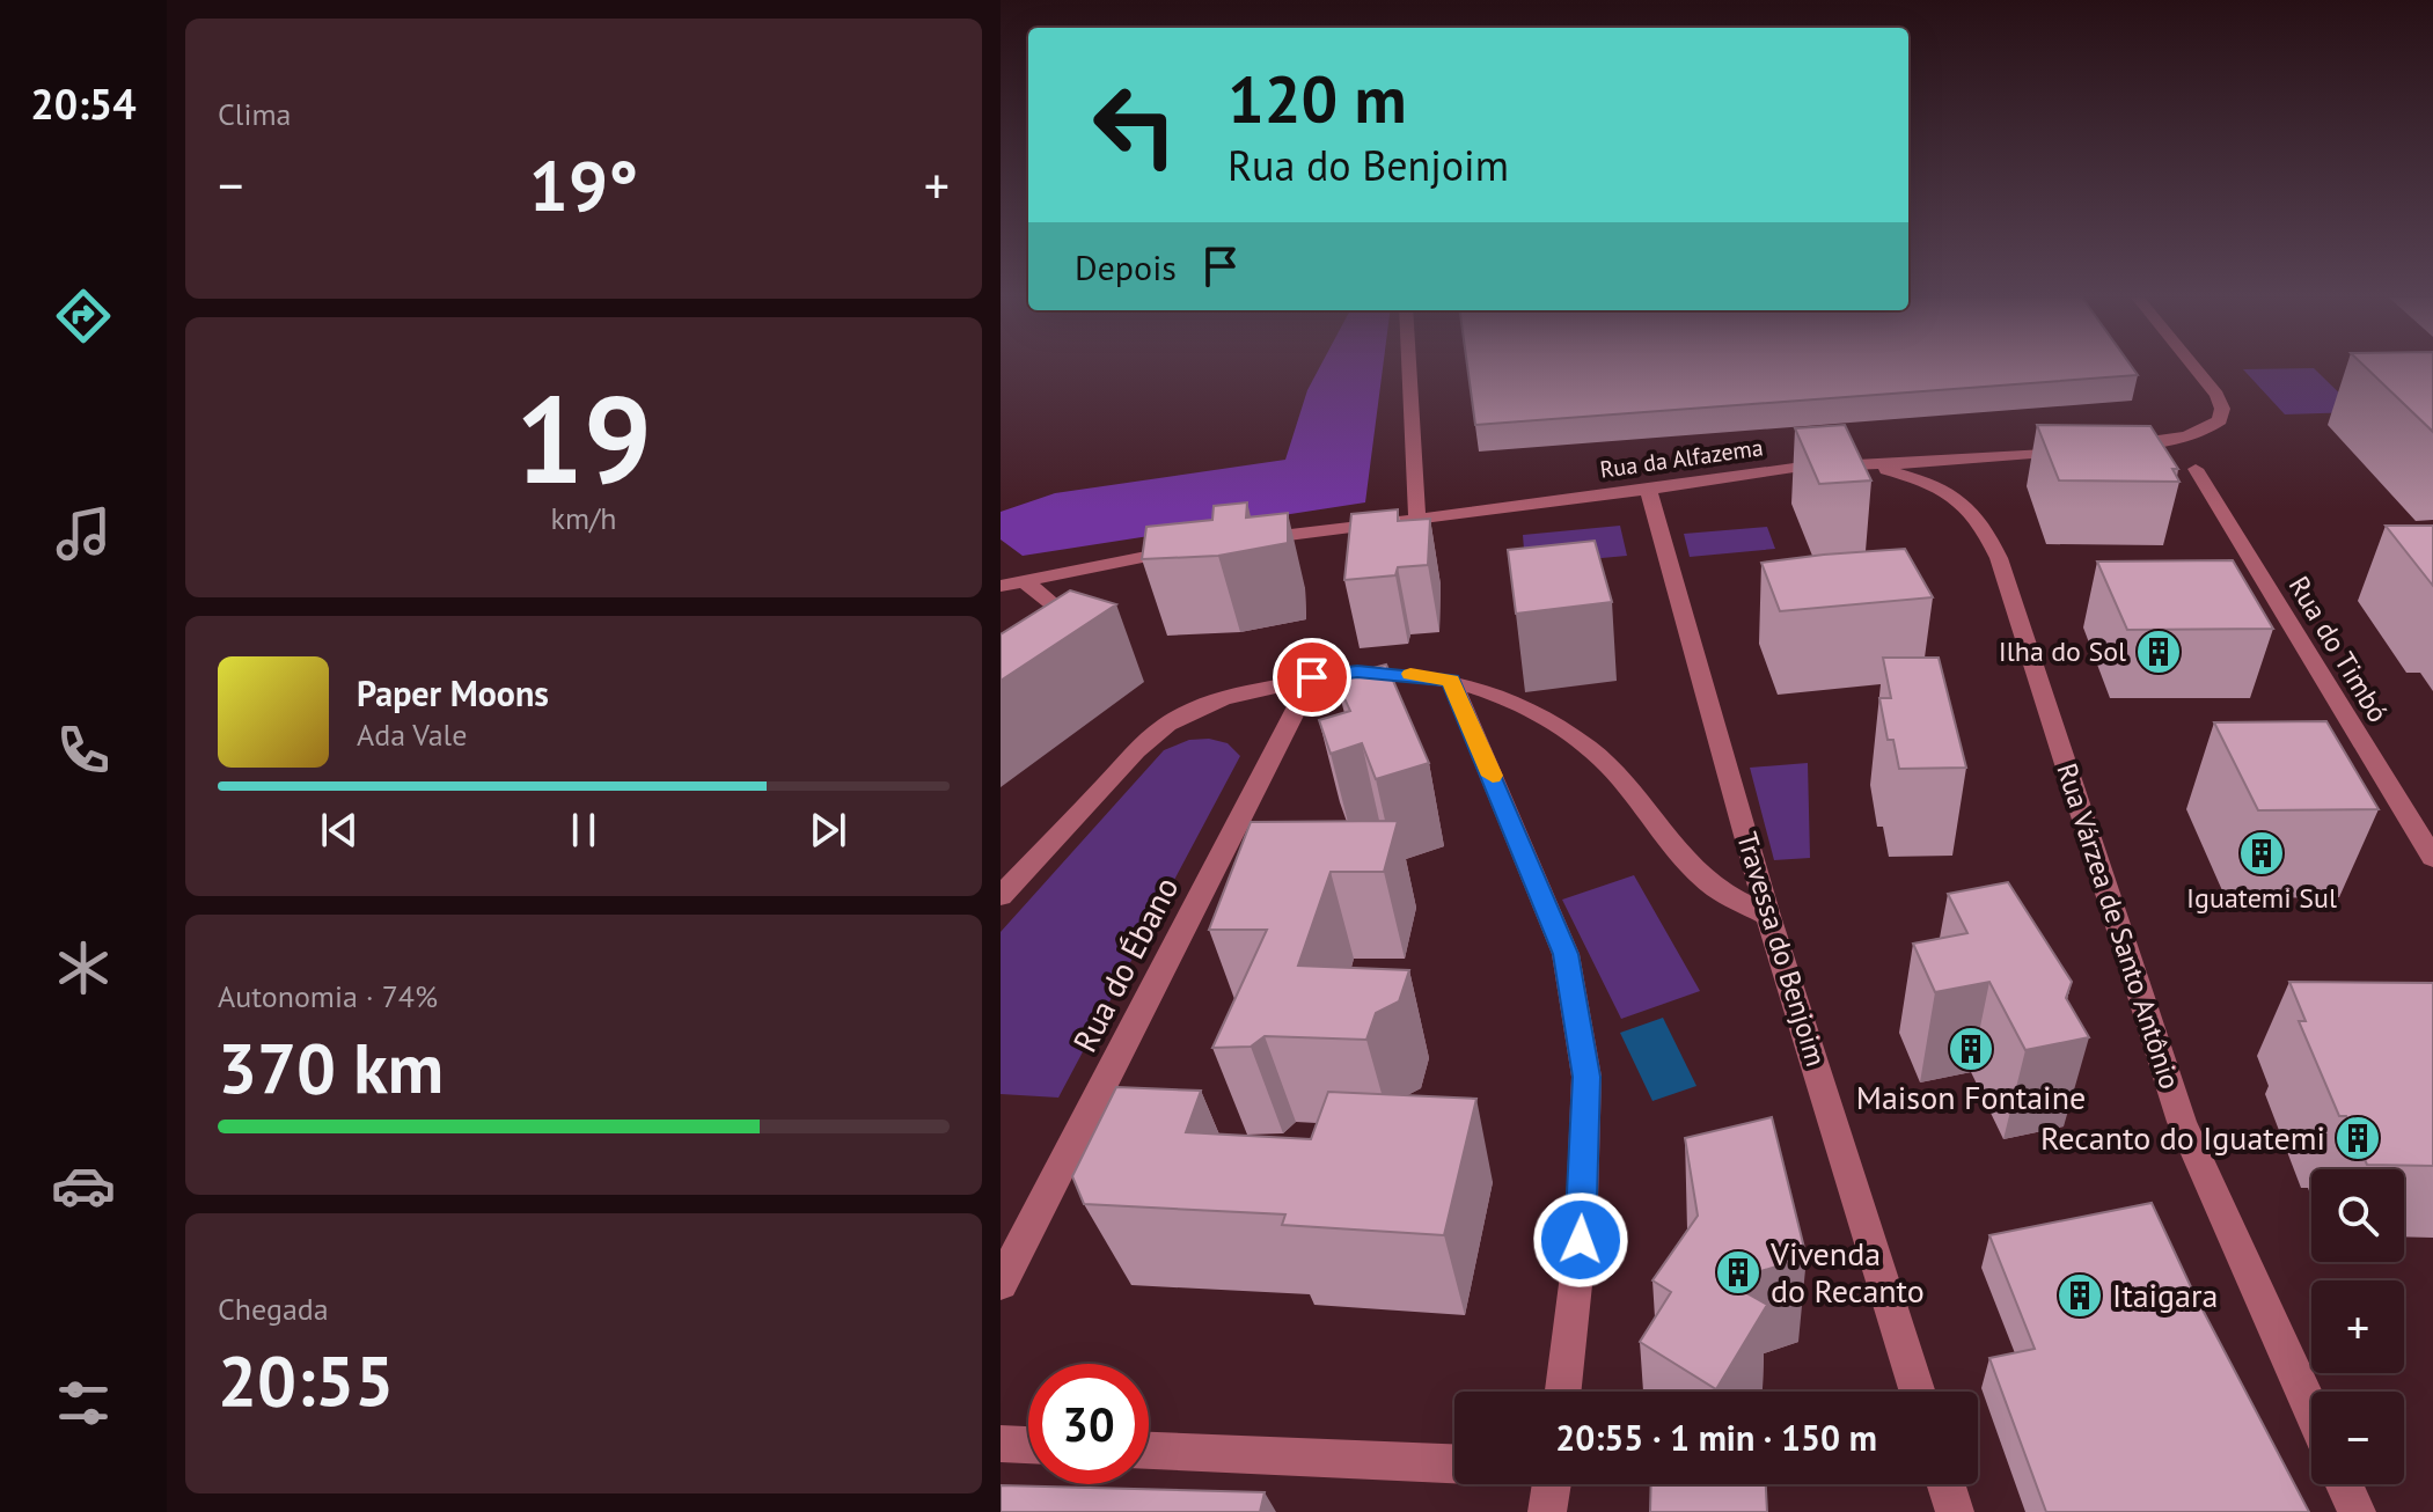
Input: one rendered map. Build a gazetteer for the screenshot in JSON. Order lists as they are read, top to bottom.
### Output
{
  "streets": {
    "street": [
      "Rua da Alfazema",
      "Rua do Timbó",
      "Rua Várzea de Santo Antônio",
      "Travessa do Benjoim",
      "Rua do Ébano"
    ]
  },
  "crossings": [
    ["Rua da Alfazema", "Rua Várzea de Santo Antônio"],
    ["Rua da Alfazema", "Travessa do Benjoim"]
  ],
  "places": {
    "building": [
      "Ilha do Sol",
      "Iguatemi Sul",
      "Maison Fontaine",
      "Recanto do Iguatemi",
      "Vivenda do Recanto",
      "Itaigara"
    ]
  },
  "page": {
    "tabs": "20:54",
    "tile": [
      "Clima",
      ["19", "km/h"],
      ["Autonomia · 74%", "370 km"],
      ["Chegada", "20:55"]
    ],
    "turn": ["120 m", "Rua do Benjoim"],
    "heat": ["−", "19°", "+"],
    "then": "Depois",
    "song": ["Paper Moons", "Ada Vale"],
    "map_buttons": ["+", "−"],
    "limit": "30",
    "trip": "20:55 · 1 min · 150 m"
  }
}
